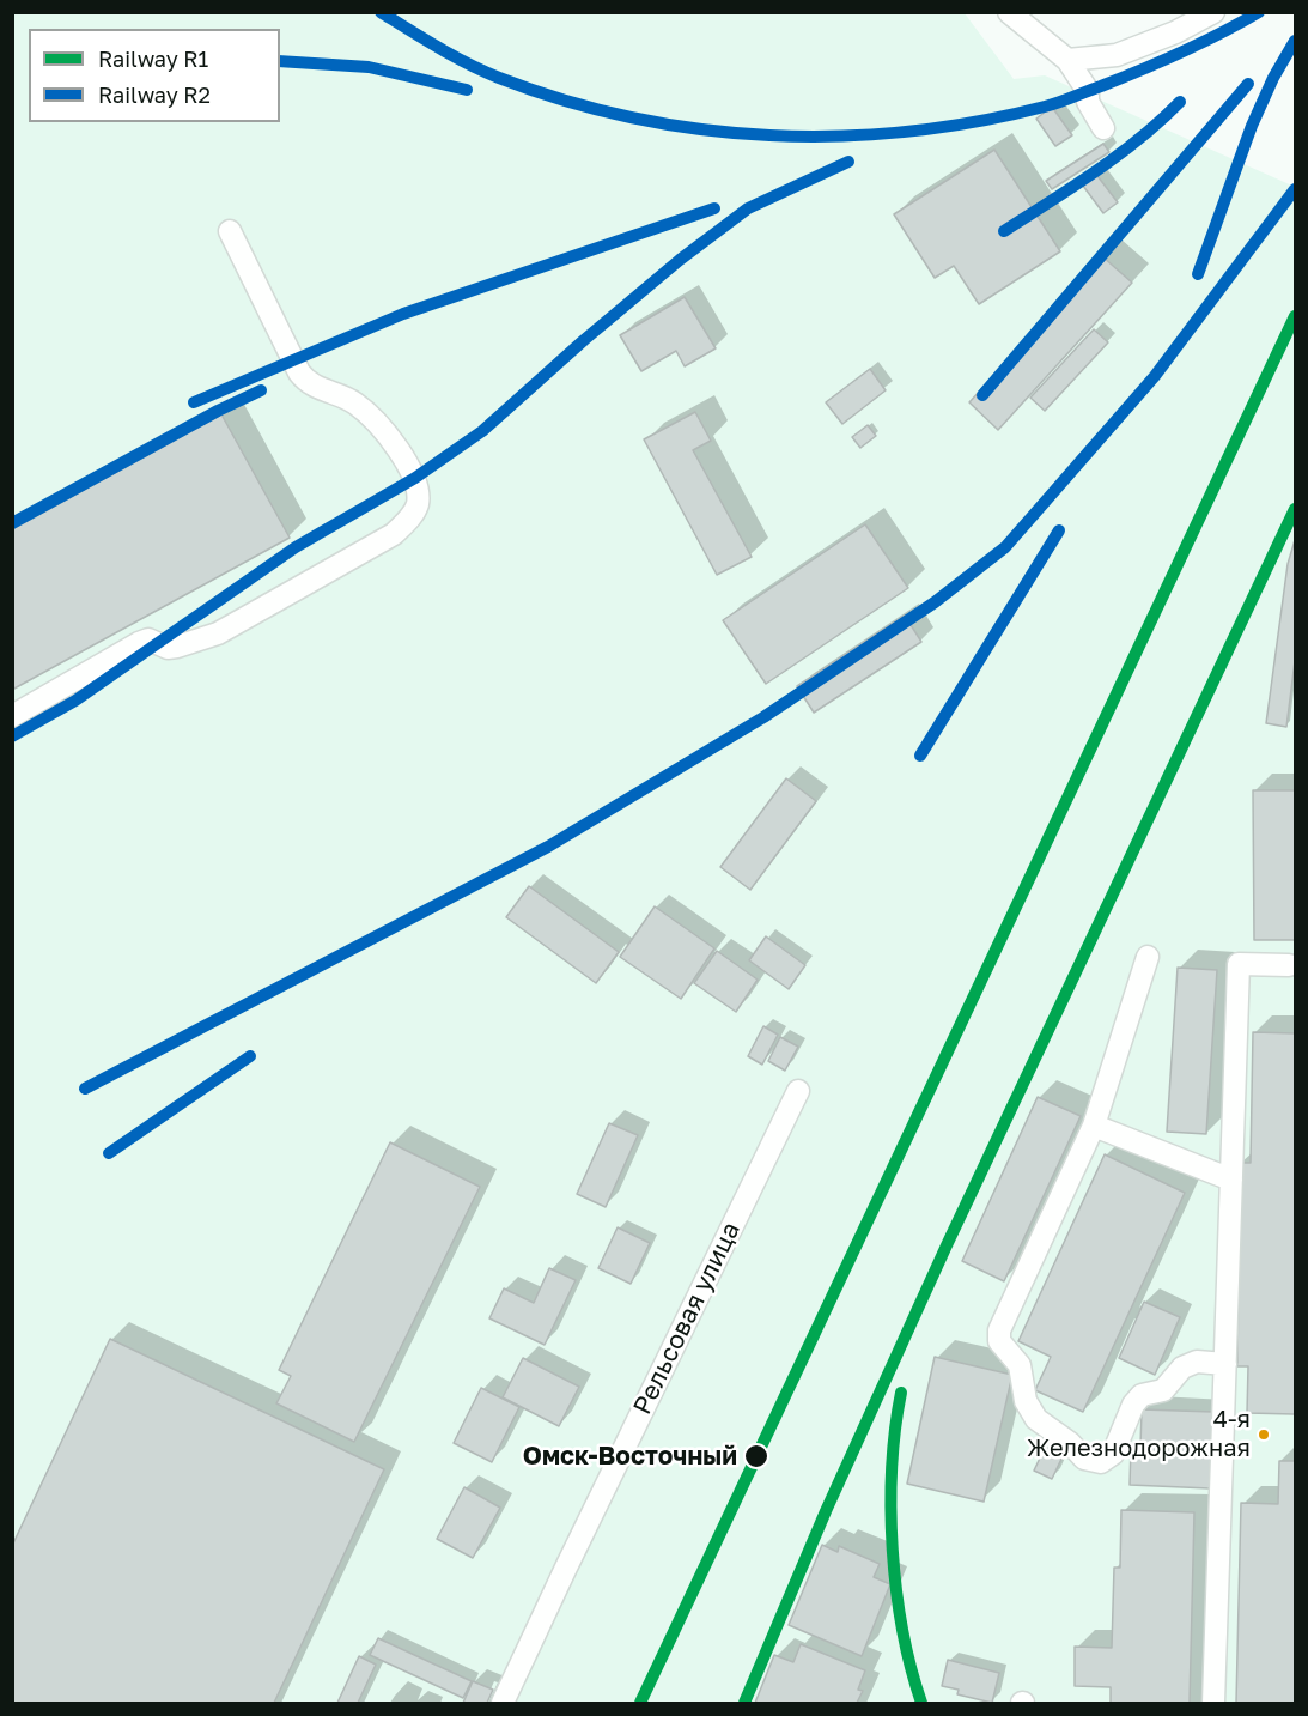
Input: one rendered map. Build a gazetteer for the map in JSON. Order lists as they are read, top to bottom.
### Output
{
  "streets": {
    "street": ["Рельсовая улица"]
  },
  "places": ["4-я Железнодорожная", "Омск-Восточный"],
  "lines": ["rail line R2", "rail line R1"],
  "legend": ["Railway R1", "Railway R2"]
}
